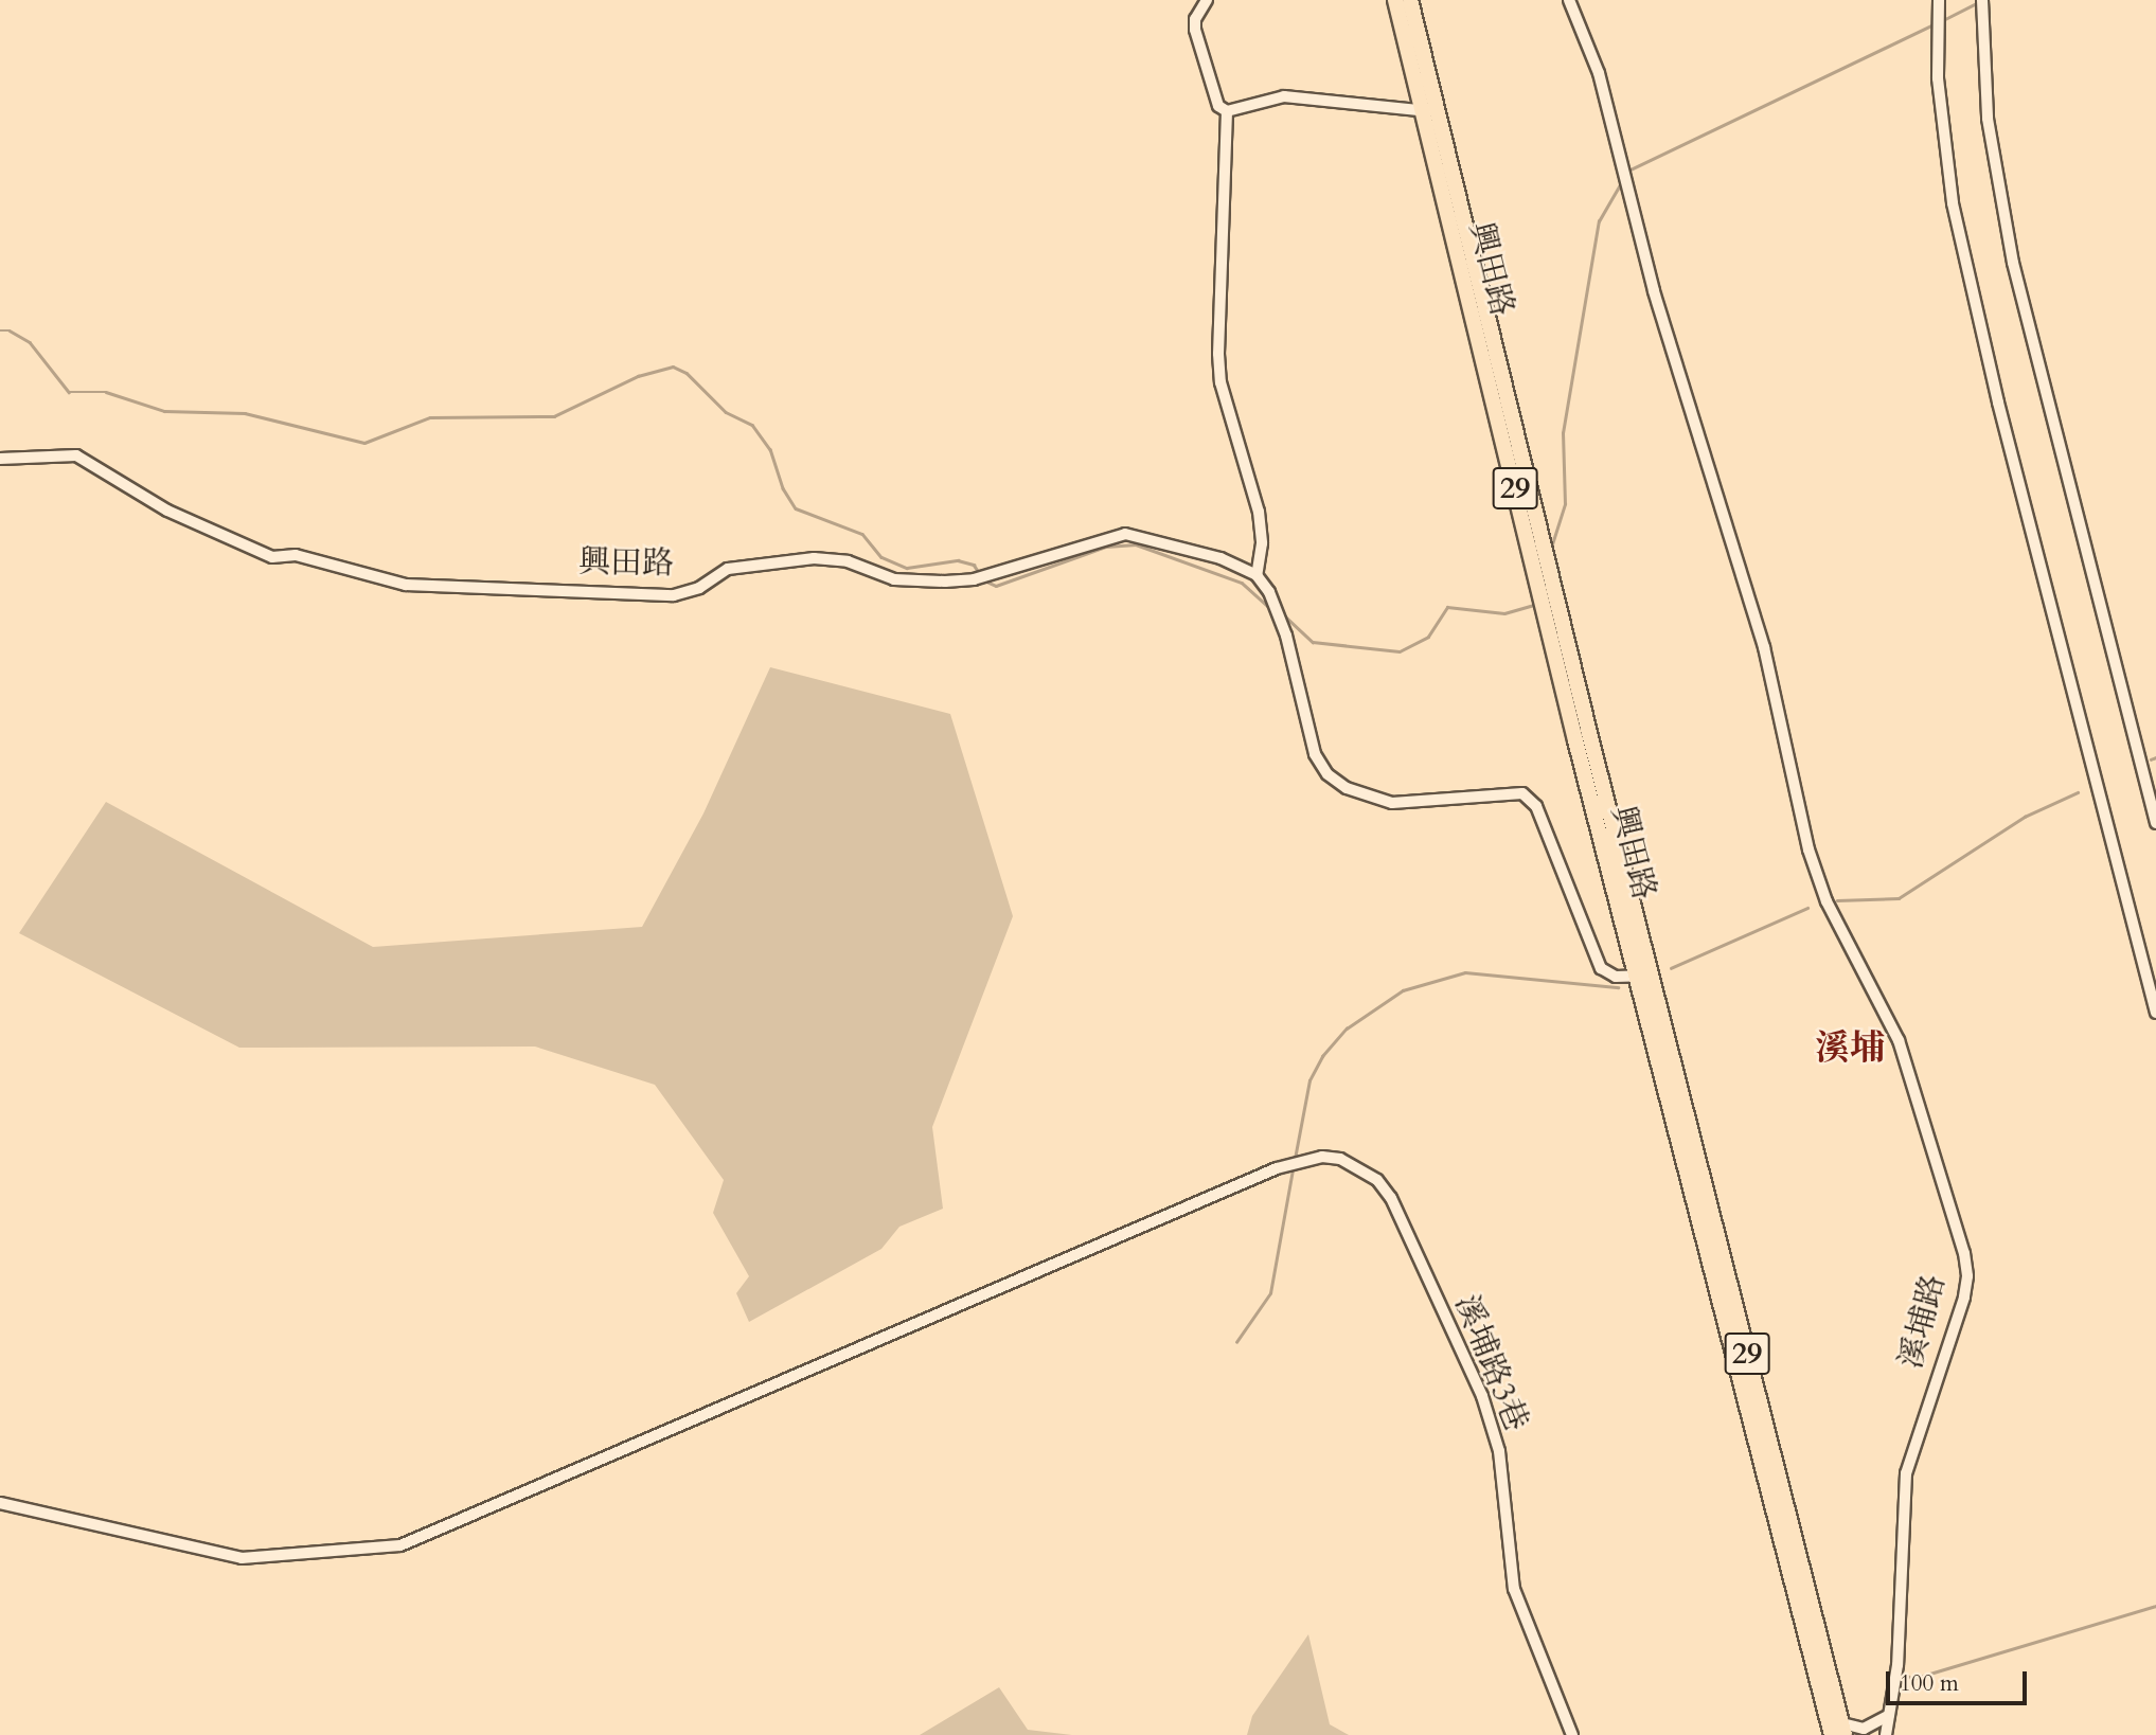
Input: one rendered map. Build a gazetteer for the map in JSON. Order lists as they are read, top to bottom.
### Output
{
  "streets": {
    "main road": ["興田路", "29"],
    "street": ["溪埔路", "溪埔路3巷"]
  },
  "crossings": [
    ["興田路", "29"]
  ],
  "districts": ["溪埔"],
  "scale_bar": "100 m"
}
